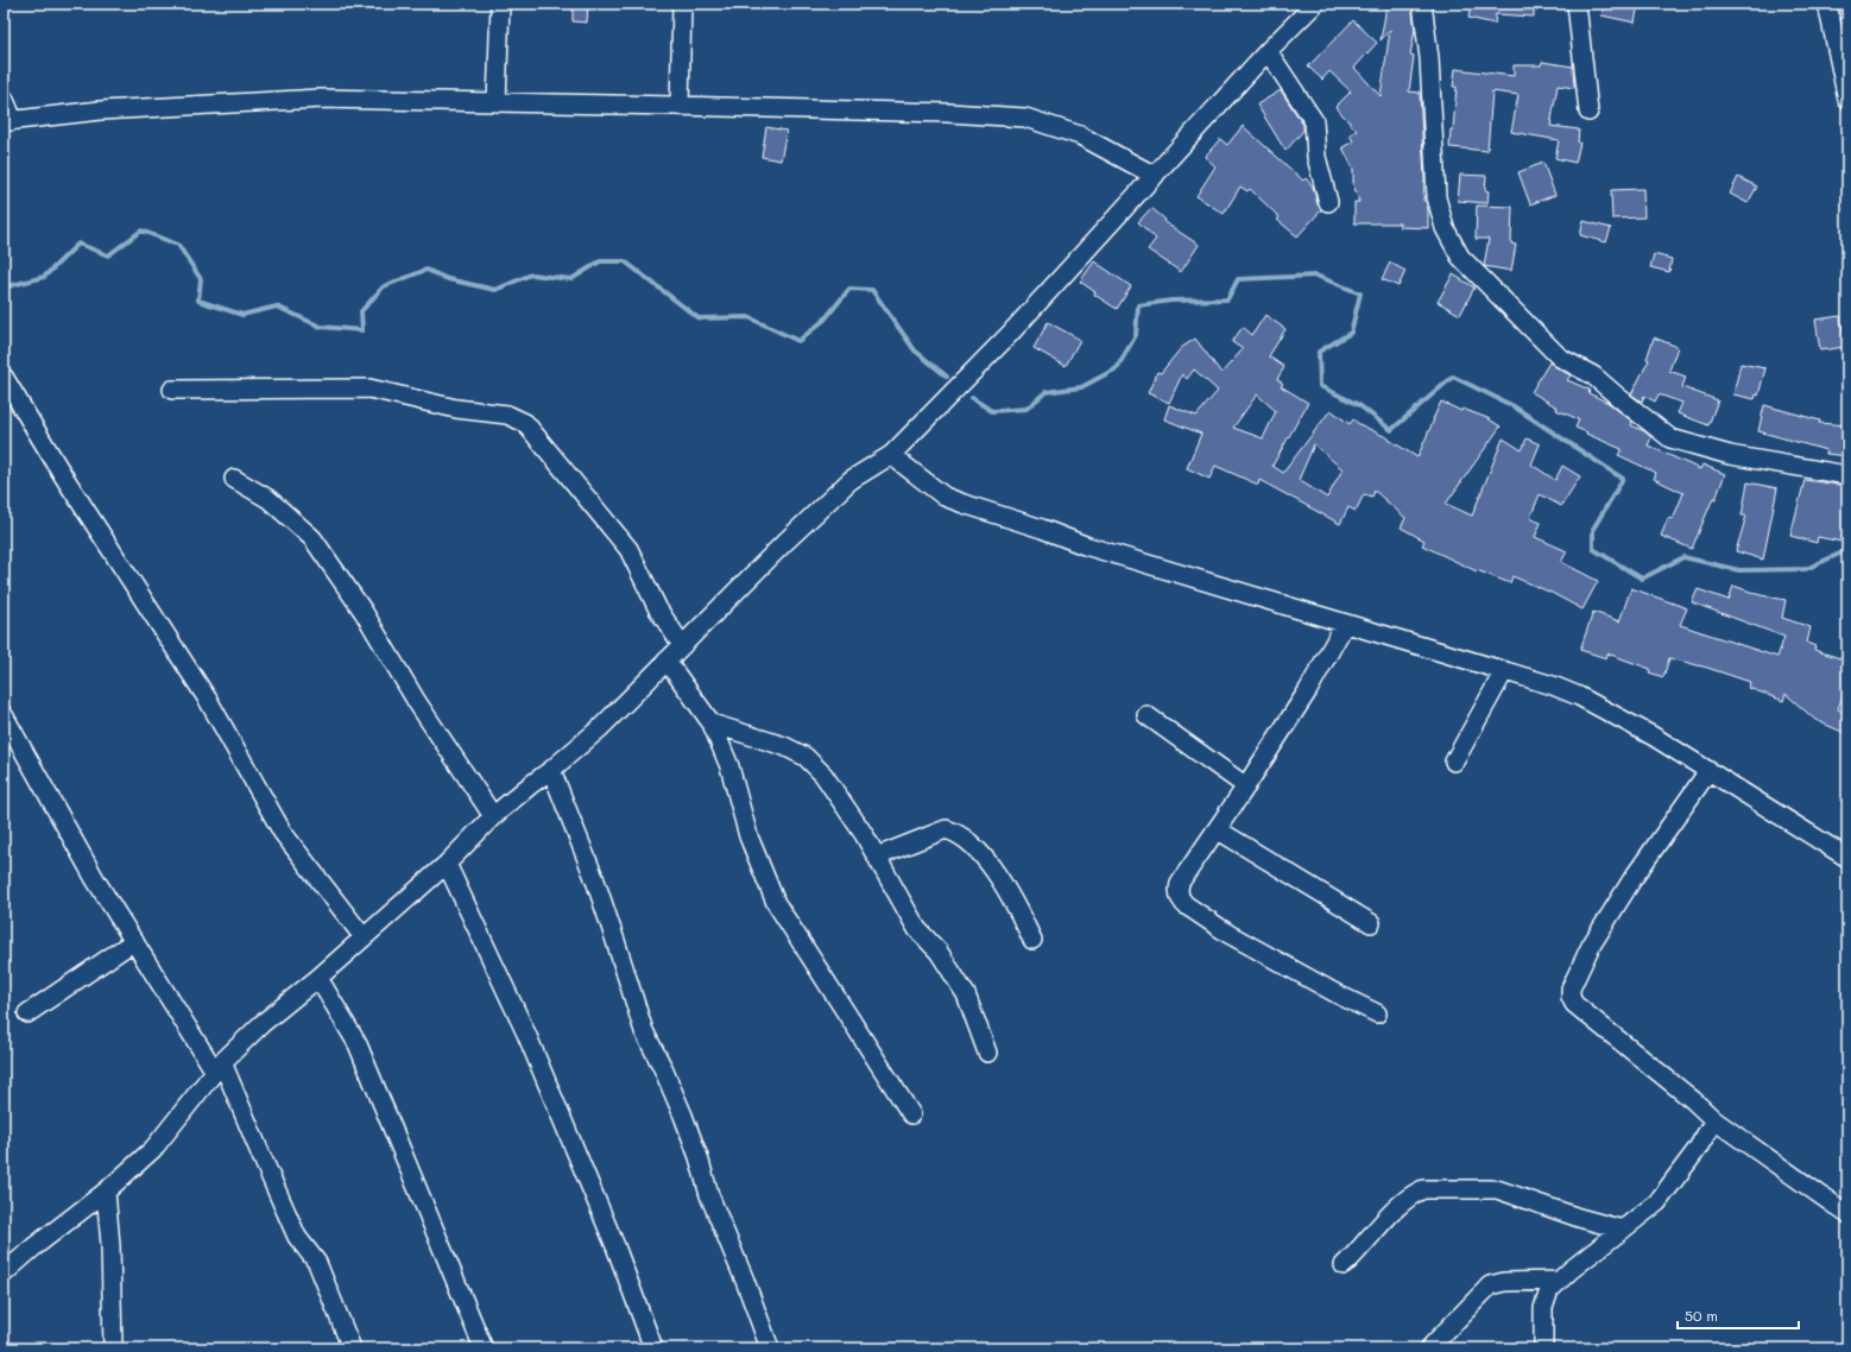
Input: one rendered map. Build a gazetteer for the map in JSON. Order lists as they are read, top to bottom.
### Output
{
  "scale_bar": "50 m"
}
